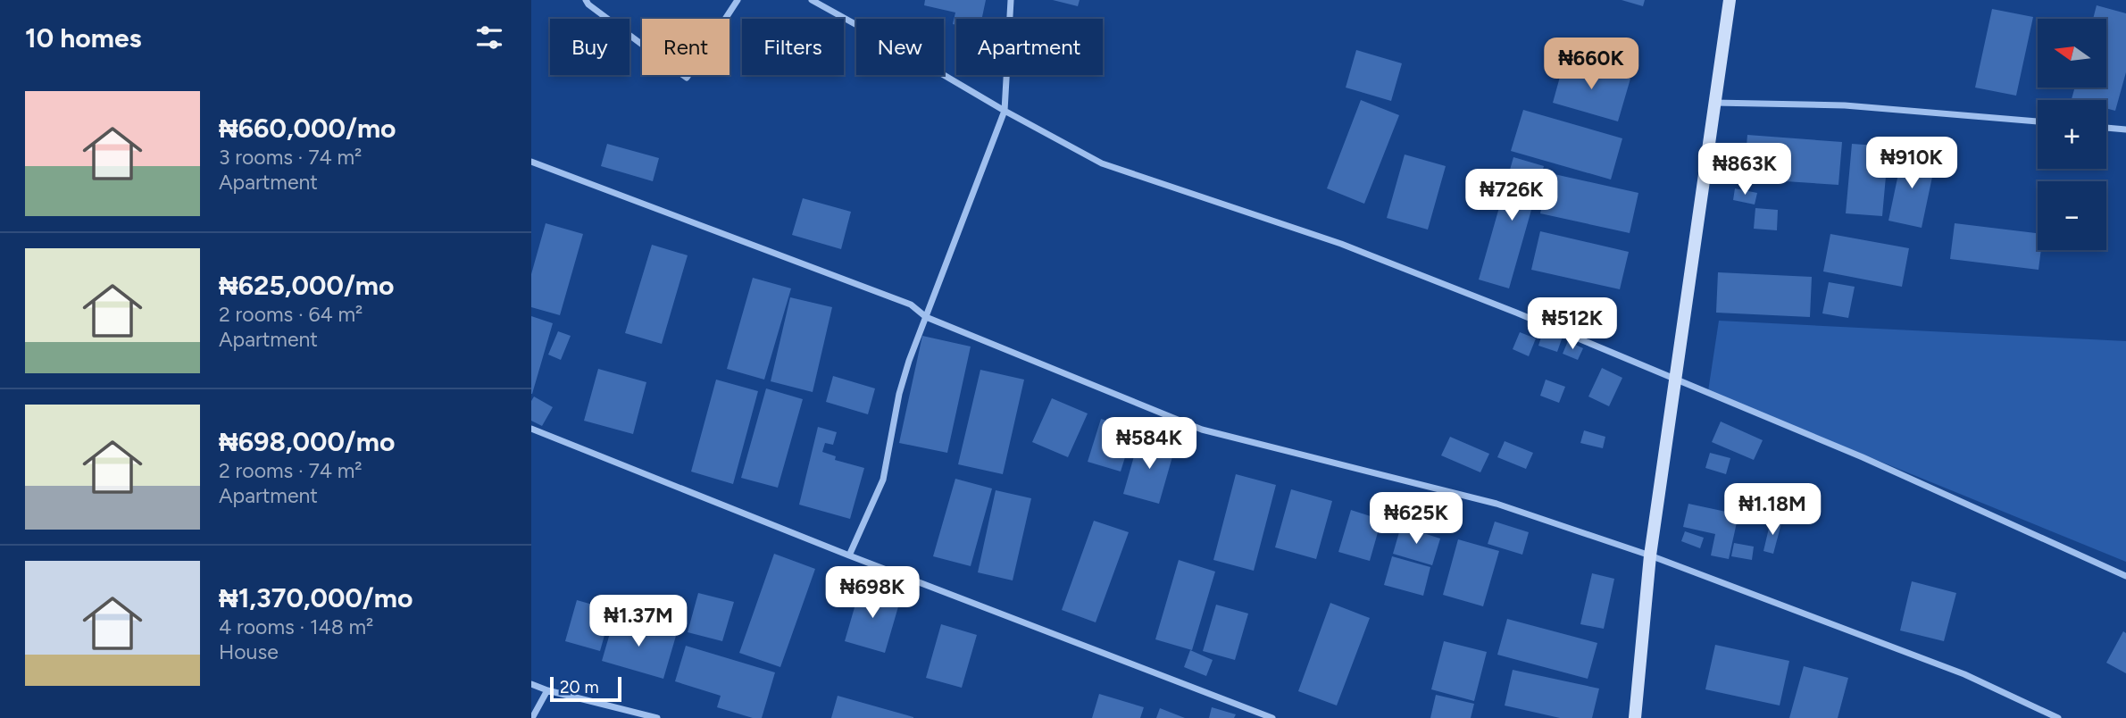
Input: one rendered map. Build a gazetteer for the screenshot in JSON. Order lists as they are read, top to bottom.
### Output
{
  "scale_bar": "20 m",
  "north": "left",
  "page": {
    "heading": "10 homes",
    "map_buttons": ["+", "−"],
    "chip": [
      "Buy",
      "Rent",
      "Filters",
      "New",
      "Apartment"
    ],
    "price": [
      "₦660K",
      "₦910K",
      "₦863K",
      "₦726K",
      "₦512K",
      "₦584K",
      "₦1.18M",
      "₦625K",
      "₦698K",
      "₦1.37M"
    ],
    "list": [
      {
        "name": "₦660,000/mo",
        "note": "3 rooms · 74 m² · Apartment"
      },
      {
        "name": "₦625,000/mo",
        "note": "2 rooms · 64 m² · Apartment"
      },
      {
        "name": "₦698,000/mo",
        "note": "2 rooms · 74 m² · Apartment"
      },
      {
        "name": "₦1,370,000/mo",
        "note": "4 rooms · 148 m² · House"
      }
    ],
    "scale": "20 m"
  }
}
